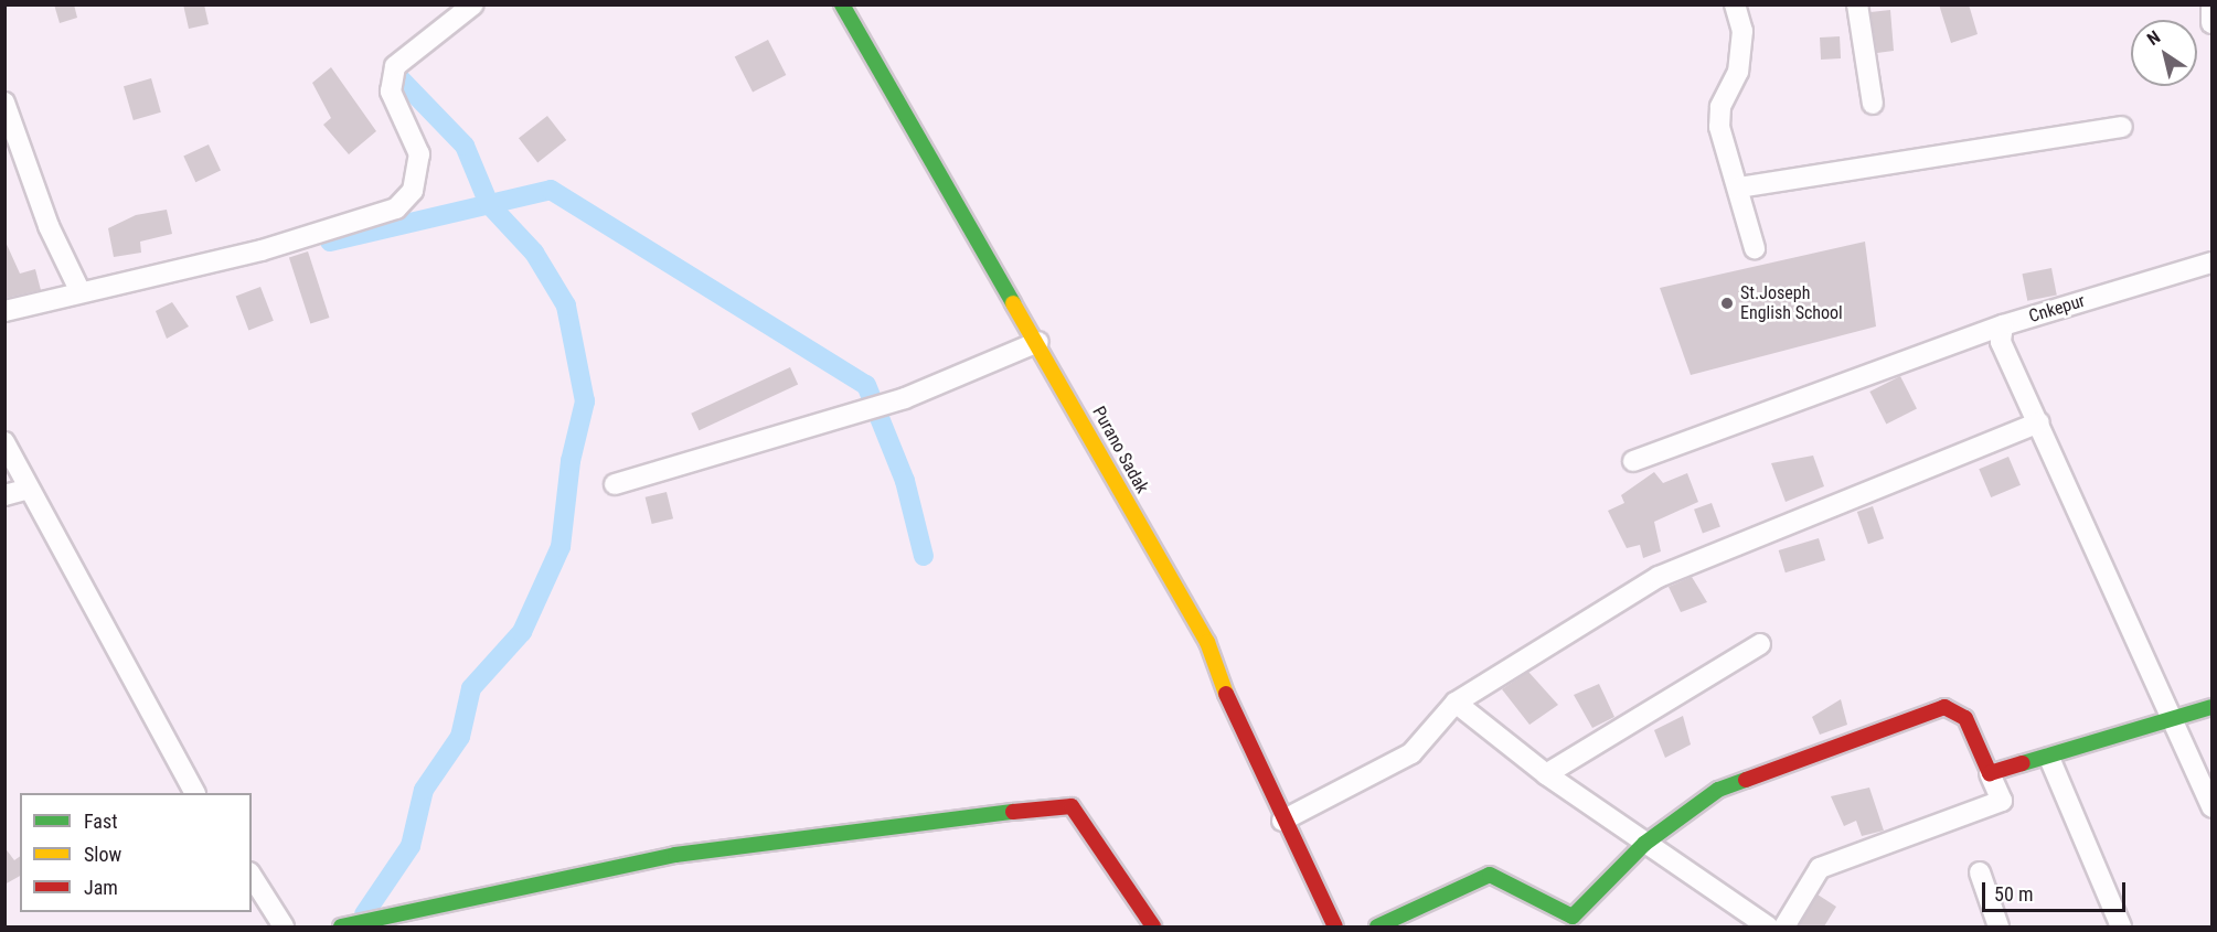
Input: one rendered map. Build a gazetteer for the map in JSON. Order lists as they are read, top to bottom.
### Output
{
  "streets": {
    "street": ["Cnkepur", "Purano Sadak"]
  },
  "places": ["St.Joseph English School"],
  "legend": ["Fast", "Slow", "Jam"],
  "scale_bar": "50 m",
  "north": "top left"
}
